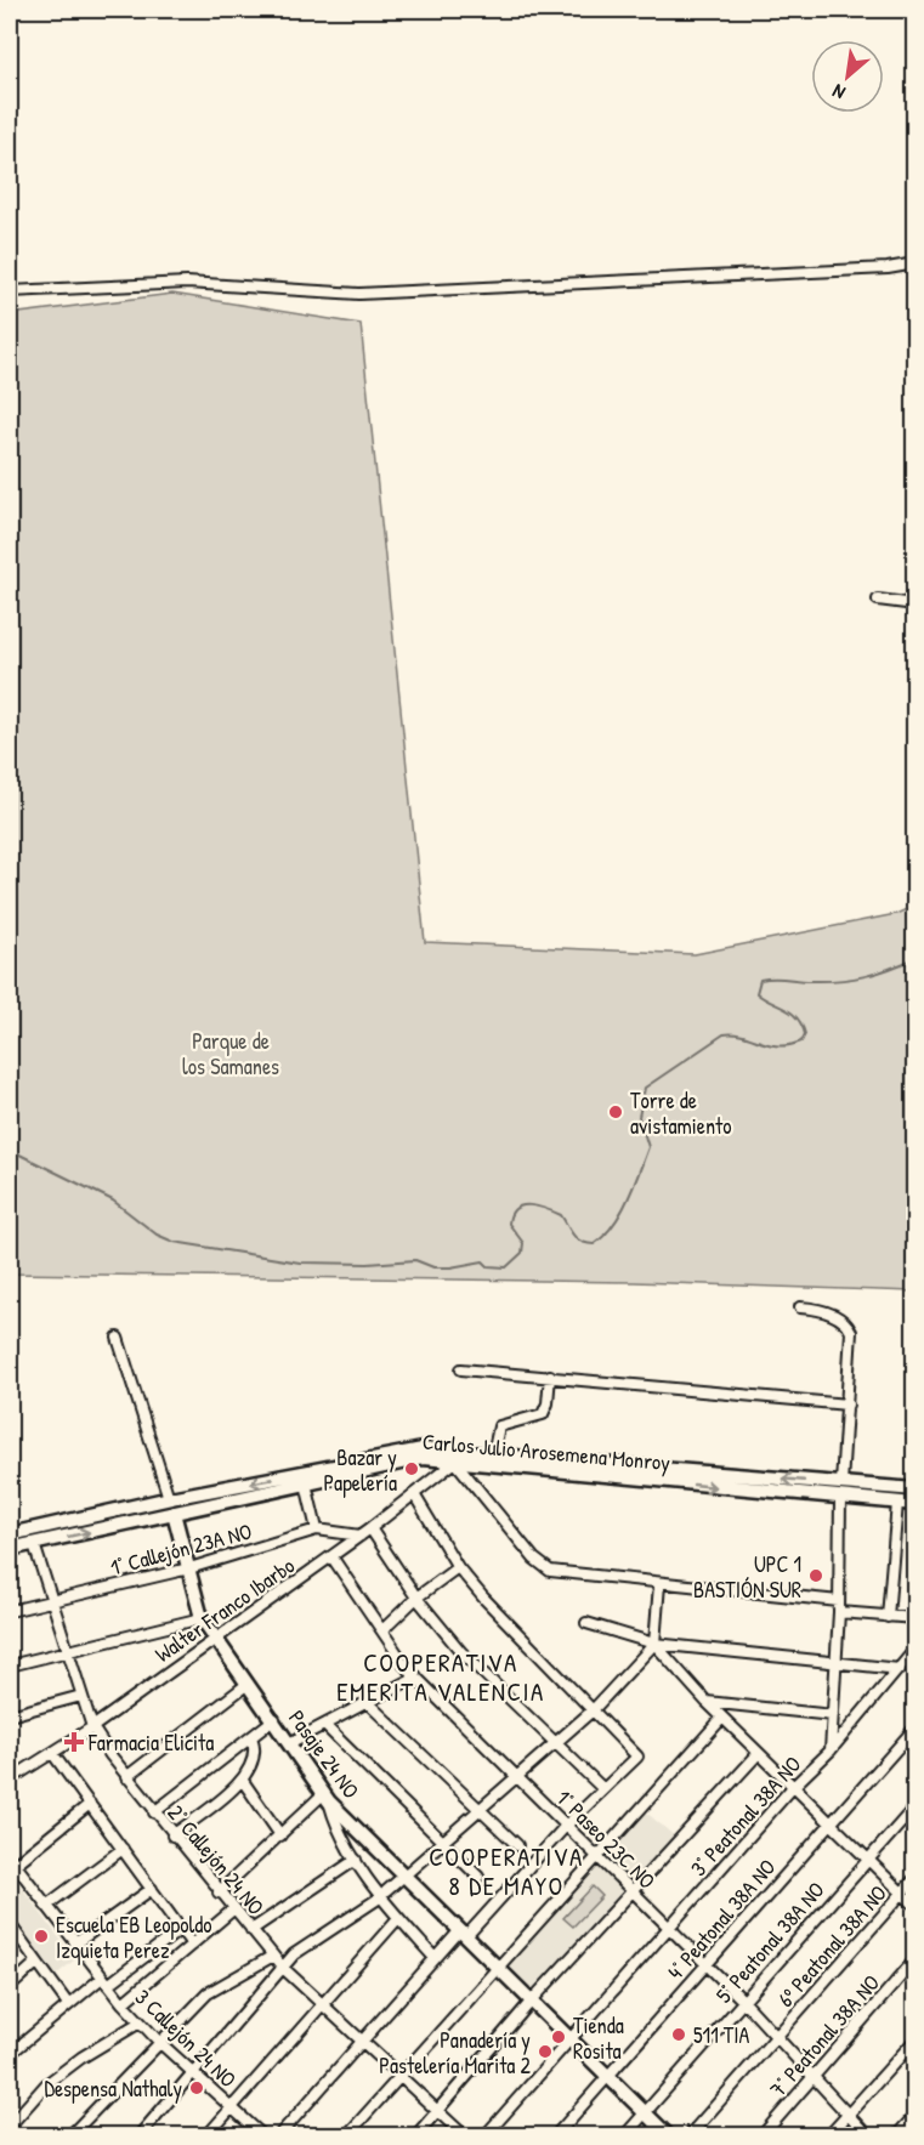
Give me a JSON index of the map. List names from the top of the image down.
{
  "streets": {
    "main road": ["Carlos Julio Arosemena Monroy", "Pasaje 24 NO"],
    "street": [
      "1° Callejón 23A NO",
      "Walter Franco Ibarbo",
      "3° Peatonal 38A NO",
      "1° Paseo 23C NO",
      "2° Callejón 24 NO",
      "4° Peatonal 38A NO",
      "5° Peatonal 38A NO",
      "6º Peatonal 38A NO",
      "7° Peatonal 38A NO",
      "3 Callejón 24 NO"
    ]
  },
  "crossings": [
    ["Carlos Julio Arosemena Monroy", "Walter Franco Ibarbo"],
    ["Carlos Julio Arosemena Monroy", "Pasaje 24 NO"],
    ["Carlos Julio Arosemena Monroy", "2° Callejón 24 NO"],
    ["1° Callejón 23A NO", "Walter Franco Ibarbo"],
    ["1° Callejón 23A NO", "Pasaje 24 NO"],
    ["1° Callejón 23A NO", "2° Callejón 24 NO"],
    ["Walter Franco Ibarbo", "Pasaje 24 NO"],
    ["Walter Franco Ibarbo", "1° Paseo 23C NO"],
    ["Walter Franco Ibarbo", "2° Callejón 24 NO"],
    ["Pasaje 24 NO", "3° Peatonal 38A NO"],
    ["Pasaje 24 NO", "4° Peatonal 38A NO"],
    ["Pasaje 24 NO", "5° Peatonal 38A NO"],
    ["3° Peatonal 38A NO", "1° Paseo 23C NO"],
    ["1° Paseo 23C NO", "4° Peatonal 38A NO"],
    ["1° Paseo 23C NO", "5° Peatonal 38A NO"],
    ["1° Paseo 23C NO", "6º Peatonal 38A NO"],
    ["1° Paseo 23C NO", "7° Peatonal 38A NO"]
  ],
  "districts": ["COOPERATIVA EMERITA VALENCIA", "COOPERATIVA 8 DE MAYO"],
  "parks": ["Parque de los Samanes"],
  "places": {
    "other": [
      "Torre de avistamiento",
      "Bazar y Papelería",
      "UPC 1 BASTIÓN SUR",
      "Escuela EB Leopoldo Izquieta Perez",
      "511 TIA",
      "Tienda Rosita",
      "Panadería y Pastelería Marita 2",
      "Despensa Nathaly"
    ],
    "health": ["Farmacia Elicita"]
  },
  "north": "bottom left"
}
